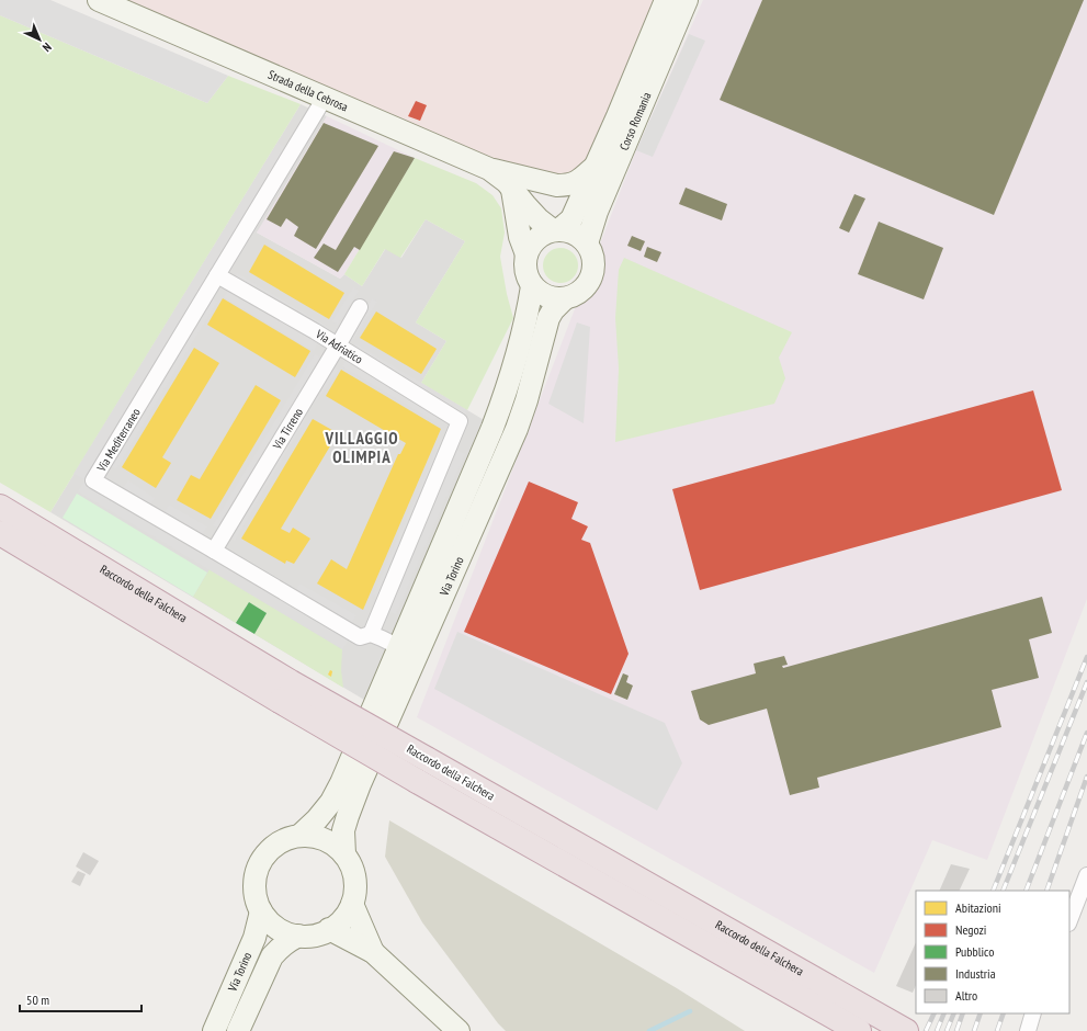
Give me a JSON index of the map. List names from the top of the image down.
{
  "streets": {
    "highway": ["Raccordo della Falchera"],
    "main road": ["Strada della Cebrosa", "Corso Romania", "Via Torino"],
    "street": ["Via Adriatico", "Via Tirreno", "Via Mediterraneo"]
  },
  "crossings": [
    ["Strada della Cebrosa", "Corso Romania"],
    ["Strada della Cebrosa", "Via Mediterraneo"],
    ["Strada della Cebrosa", "Via Torino"],
    ["Corso Romania", "Via Torino"],
    ["Via Adriatico", "Via Tirreno"],
    ["Via Adriatico", "Via Mediterraneo"],
    ["Via Tirreno", "Via Mediterraneo"],
    ["Via Mediterraneo", "Via Torino"]
  ],
  "districts": ["VILLAGGIO OLIMPIA"],
  "legend": [
    "Abitazioni",
    "Negozi",
    "Pubblico",
    "Industria",
    "Altro"
  ],
  "scale_bar": "50 m",
  "north": "bottom right"
}
